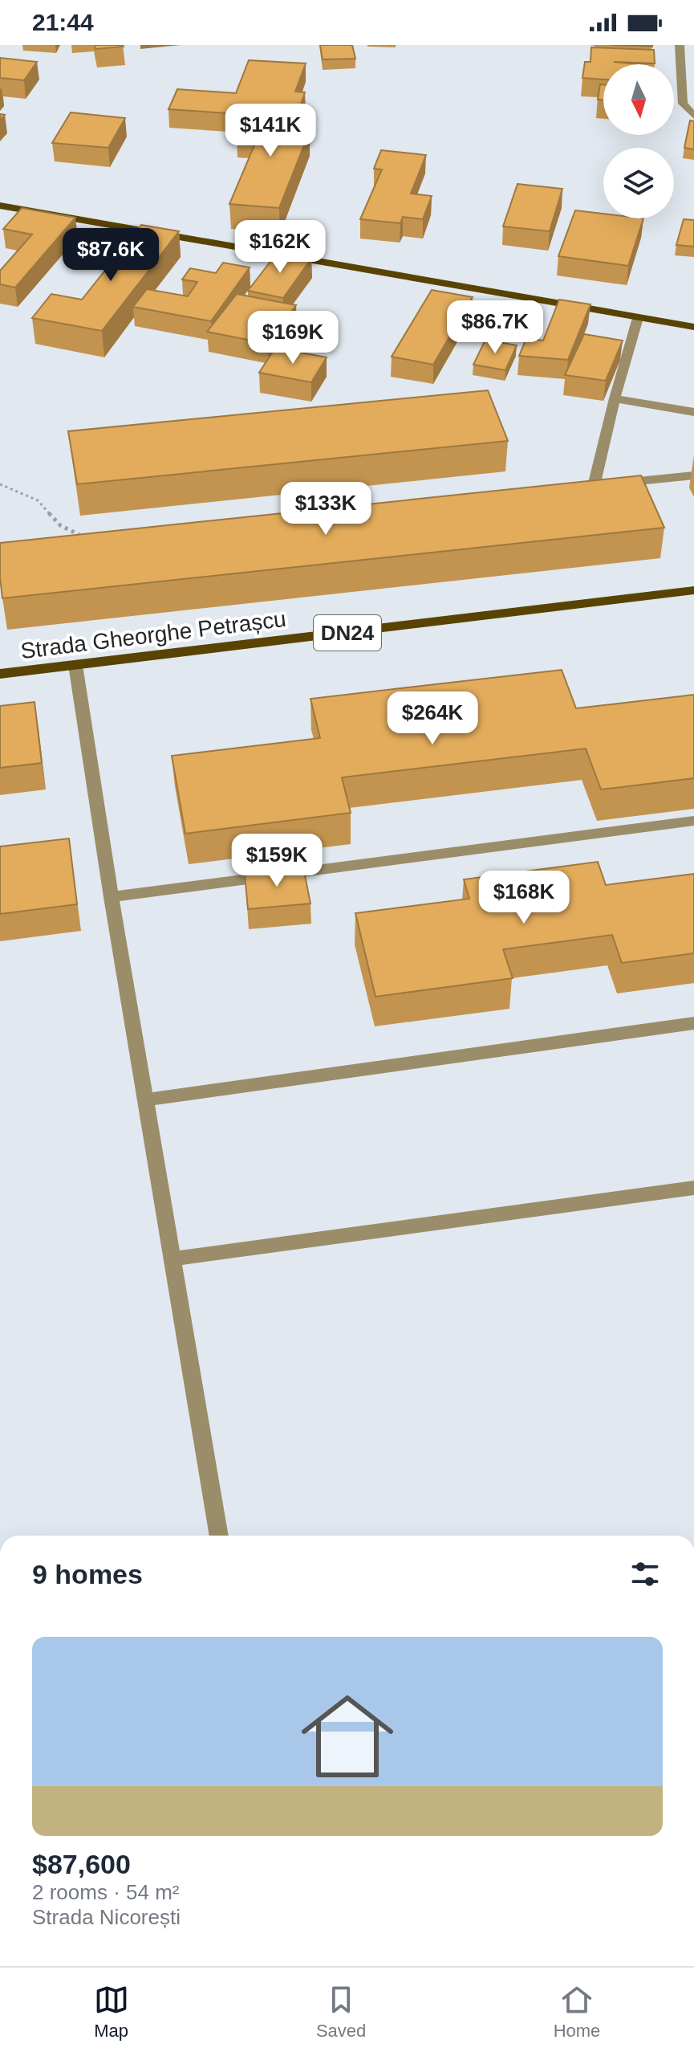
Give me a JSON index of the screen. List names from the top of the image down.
{
  "streets": {
    "main road": ["DN24", "Strada Gheorghe Petrașcu"]
  },
  "north": "bottom",
  "page": {
    "status": "21:44",
    "price": [
      "$141K",
      "$162K",
      "$87.6K",
      "$86.7K",
      "$169K",
      "$133K",
      "$264K",
      "$159K",
      "$168K"
    ],
    "heading": "9 homes",
    "list": [
      {
        "name": "$87,600",
        "note": "2 rooms · 54 m² · Strada Nicorești"
      }
    ],
    "tabs": ["Map", "Saved", "Home"]
  }
}
